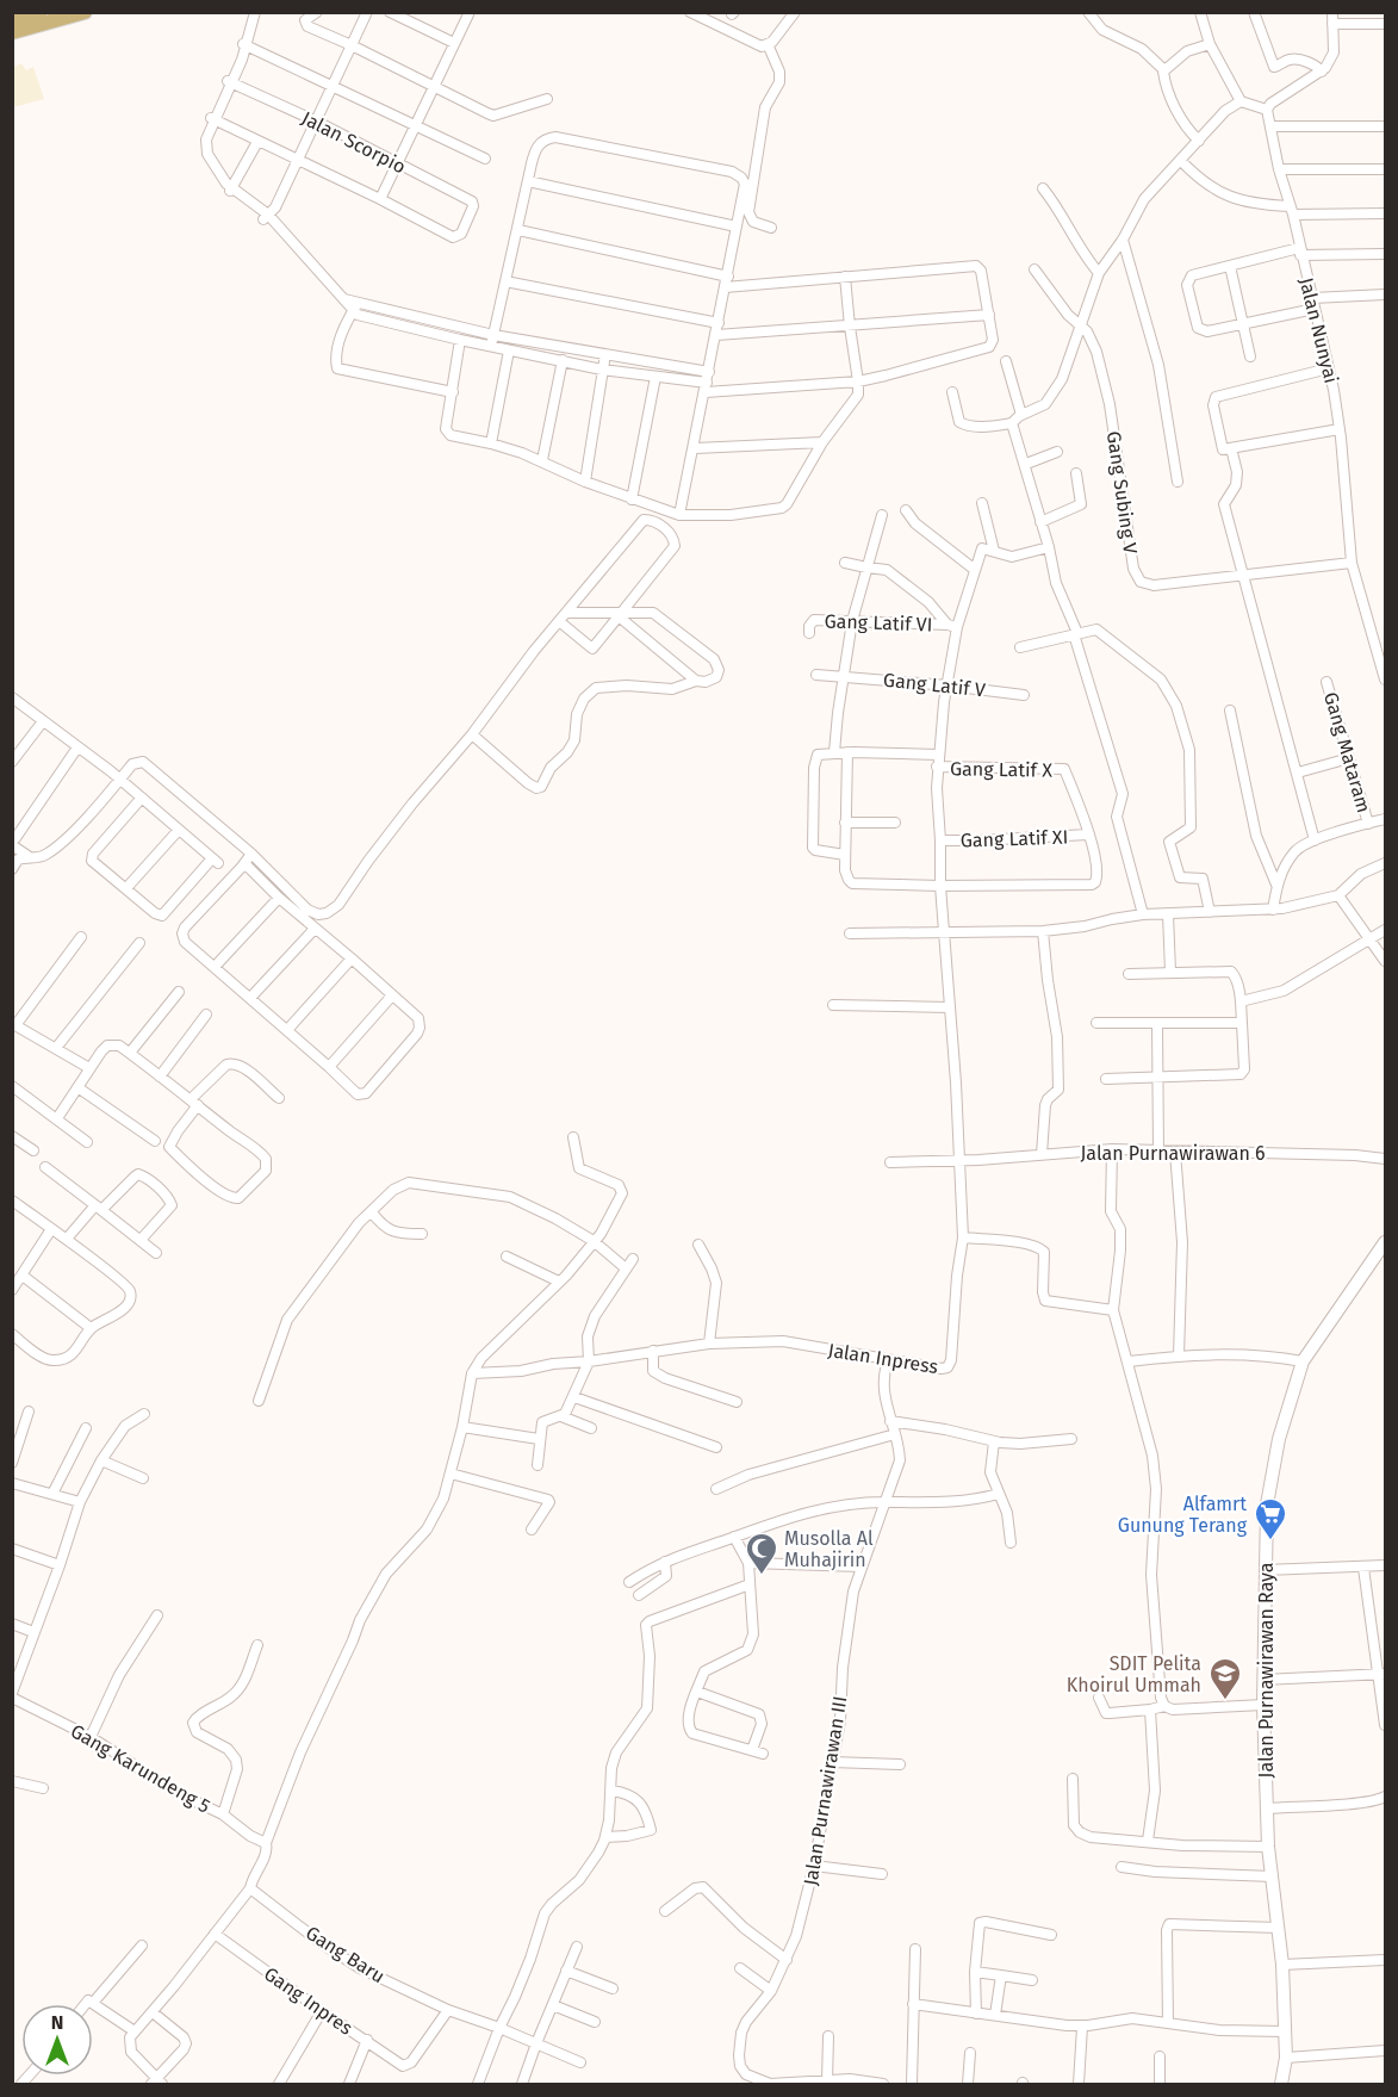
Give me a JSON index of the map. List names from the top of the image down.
{
  "streets": {
    "street": [
      "Jalan Scorpio",
      "Jalan Nunyai",
      "Gang Subing V",
      "Gang Latif VI",
      "Gang Latif V",
      "Gang Mataram",
      "Gang Latif X",
      "Gang Latif XI",
      "Jalan Purnawirawan 6",
      "Jalan Inpress",
      "Jalan Purnawirawan Raya",
      "Gang Karundeng 5",
      "Jalan Purnawirawan III",
      "Gang Baru",
      "Gang Inpres"
    ]
  },
  "crossings": [
    ["Jalan Nunyai", "Gang Subing V"],
    ["Gang Latif VI", "Jalan Inpress"],
    ["Gang Latif V", "Jalan Inpress"],
    ["Gang Latif X", "Gang Latif XI"],
    ["Gang Latif X", "Jalan Inpress"],
    ["Gang Latif XI", "Jalan Inpress"],
    ["Jalan Purnawirawan 6", "Jalan Inpress"],
    ["Jalan Inpress", "Jalan Purnawirawan III"],
    ["Gang Baru", "Gang Inpres"]
  ],
  "places": {
    "supermarket": ["Alfamrt Gunung Terang"],
    "mosque": ["Musolla Al Muhajirin"],
    "school or university": ["SDIT Pelita Khoirul Ummah"]
  },
  "north": "top"
}
